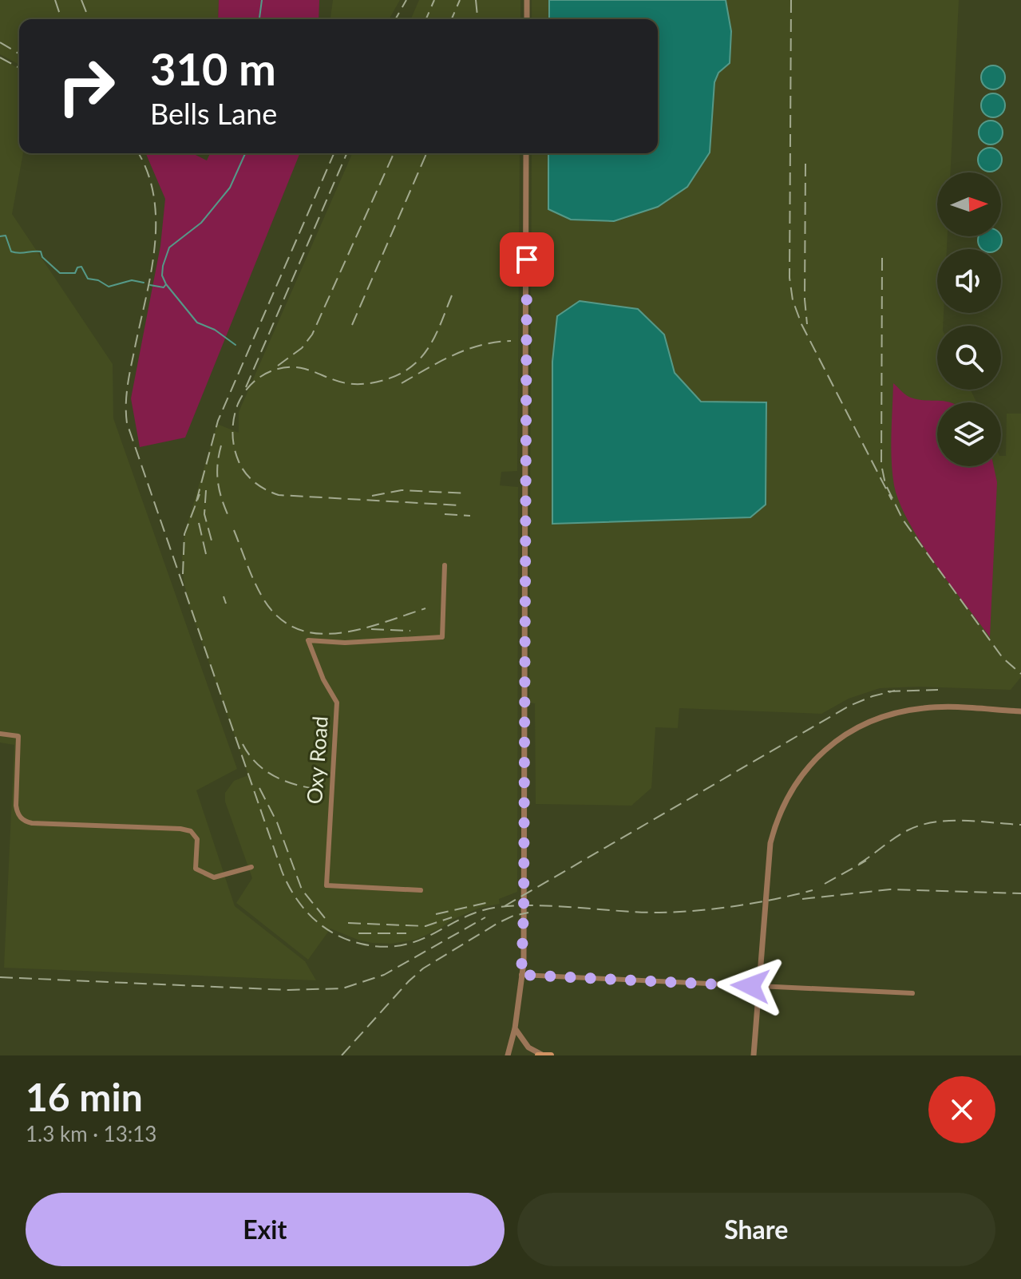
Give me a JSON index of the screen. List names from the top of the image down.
{
  "streets": {
    "street": ["Oxy Road"]
  },
  "north": "right",
  "page": {
    "turn": ["310 m", "Bells Lane"],
    "heading": ["16 min", "1.3 km · 13:13"],
    "buttons": ["Exit", "Share"]
  }
}
